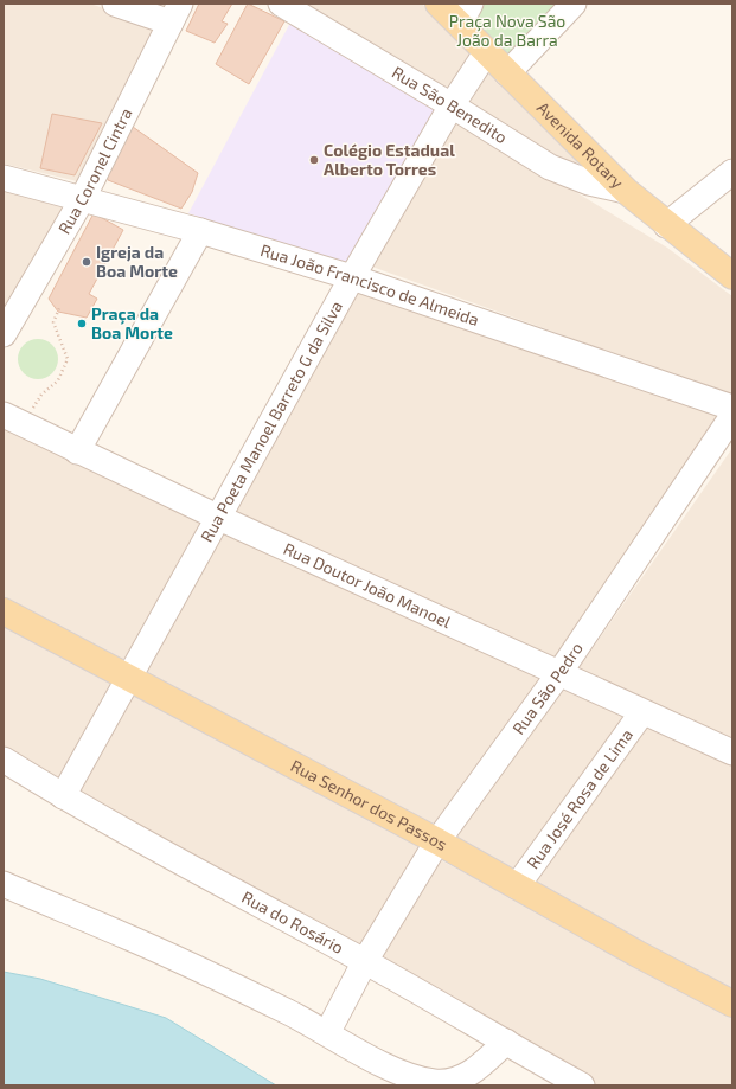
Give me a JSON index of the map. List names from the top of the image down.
{
  "streets": {
    "main road": ["Avenida Rotary", "Rua Senhor dos Passos"],
    "street": [
      "Rua São Benedito",
      "Rua Coronel Cintra",
      "Rua João Francisco de Almeida",
      "Rua Poeta Manoel Barreto G da Silva",
      "Rua Doutor João Manoel",
      "Rua São Pedro",
      "Rua José Rosa de Lima",
      "Rua do Rosário"
    ]
  },
  "crossings": [
    ["Rua São Benedito", "Avenida Rotary"],
    ["Rua São Benedito", "Rua Poeta Manoel Barreto G da Silva"],
    ["Avenida Rotary", "Rua Poeta Manoel Barreto G da Silva"],
    ["Rua Coronel Cintra", "Rua João Francisco de Almeida"],
    ["Rua João Francisco de Almeida", "Rua Poeta Manoel Barreto G da Silva"],
    ["Rua Poeta Manoel Barreto G da Silva", "Rua Doutor João Manoel"],
    ["Rua Poeta Manoel Barreto G da Silva", "Rua Senhor dos Passos"],
    ["Rua Poeta Manoel Barreto G da Silva", "Rua do Rosário"],
    ["Rua Doutor João Manoel", "Rua São Pedro"],
    ["Rua Doutor João Manoel", "Rua José Rosa de Lima"],
    ["Rua São Pedro", "Rua Senhor dos Passos"],
    ["Rua São Pedro", "Rua do Rosário"],
    ["Rua José Rosa de Lima", "Rua Senhor dos Passos"]
  ],
  "parks": ["Praça Nova São João da Barra"],
  "places": ["Colégio Estadual Alberto Torres", "Igreja da Boa Morte", "Praça da Boa Morte"]
}
